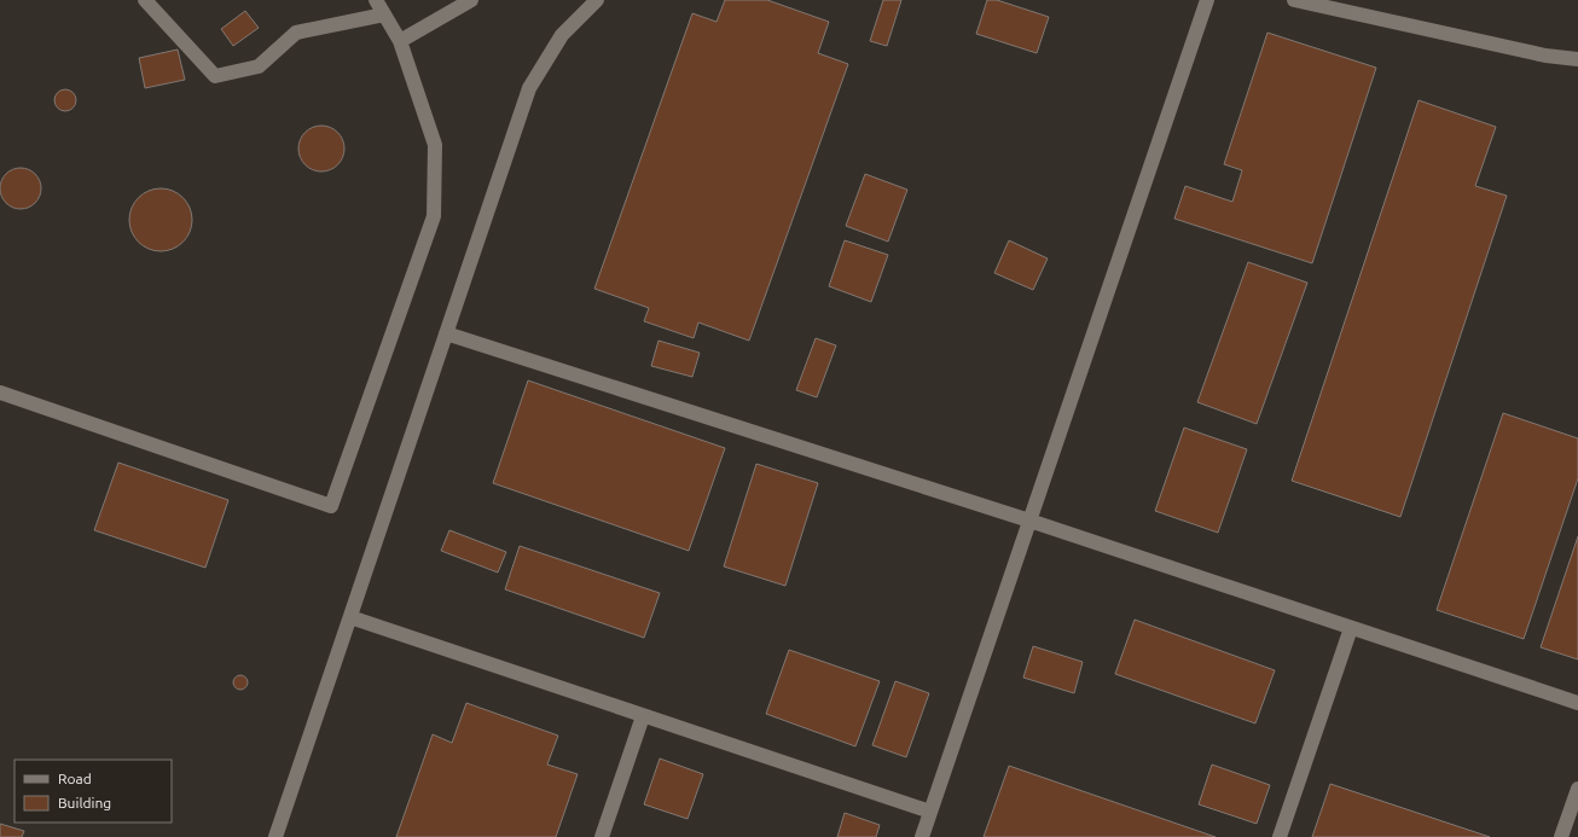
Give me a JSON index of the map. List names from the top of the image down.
{
  "legend": ["Road", "Building"]
}
